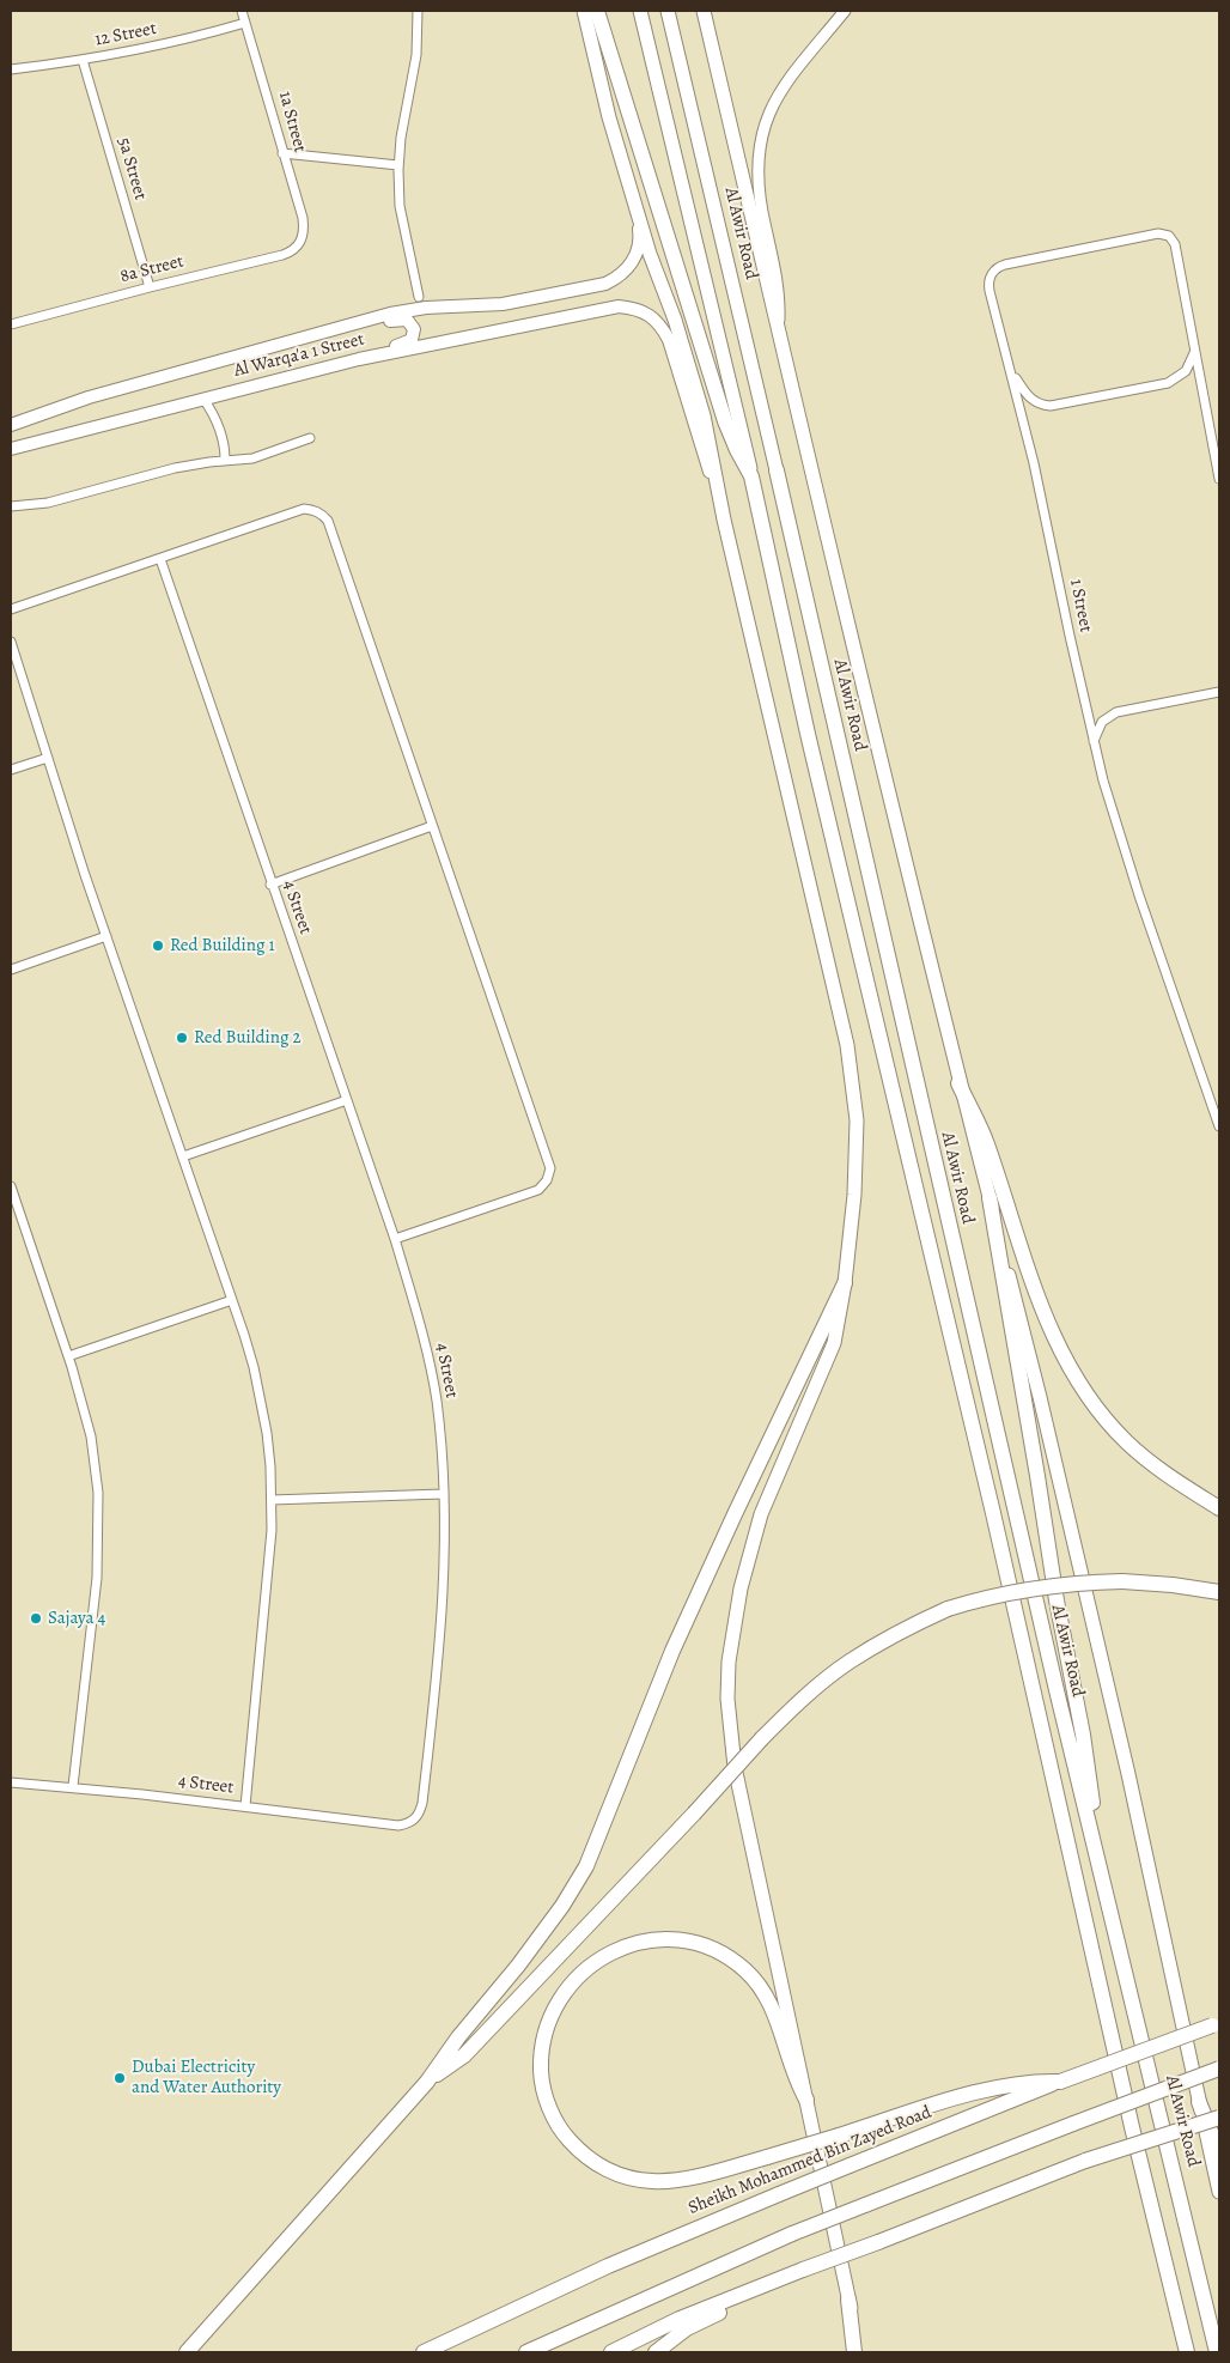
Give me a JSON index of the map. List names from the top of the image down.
{
  "streets": {
    "highway": ["Al Awir Road", "Sheikh Mohammed Bin Zayed Road"],
    "main road": ["Al Warqa'a 1 Street"],
    "street": [
      "12 Street",
      "1a Street",
      "5a Street",
      "8a Street",
      "1 Street",
      "4 Street"
    ]
  },
  "crossings": [
    ["12 Street", "1a Street"],
    ["12 Street", "5a Street"],
    ["1a Street", "8a Street"],
    ["5a Street", "8a Street"]
  ],
  "places": [
    "Red Building 1",
    "Red Building 2",
    "Sajaya 4",
    "Dubai Electricity and Water Authority"
  ]
}
